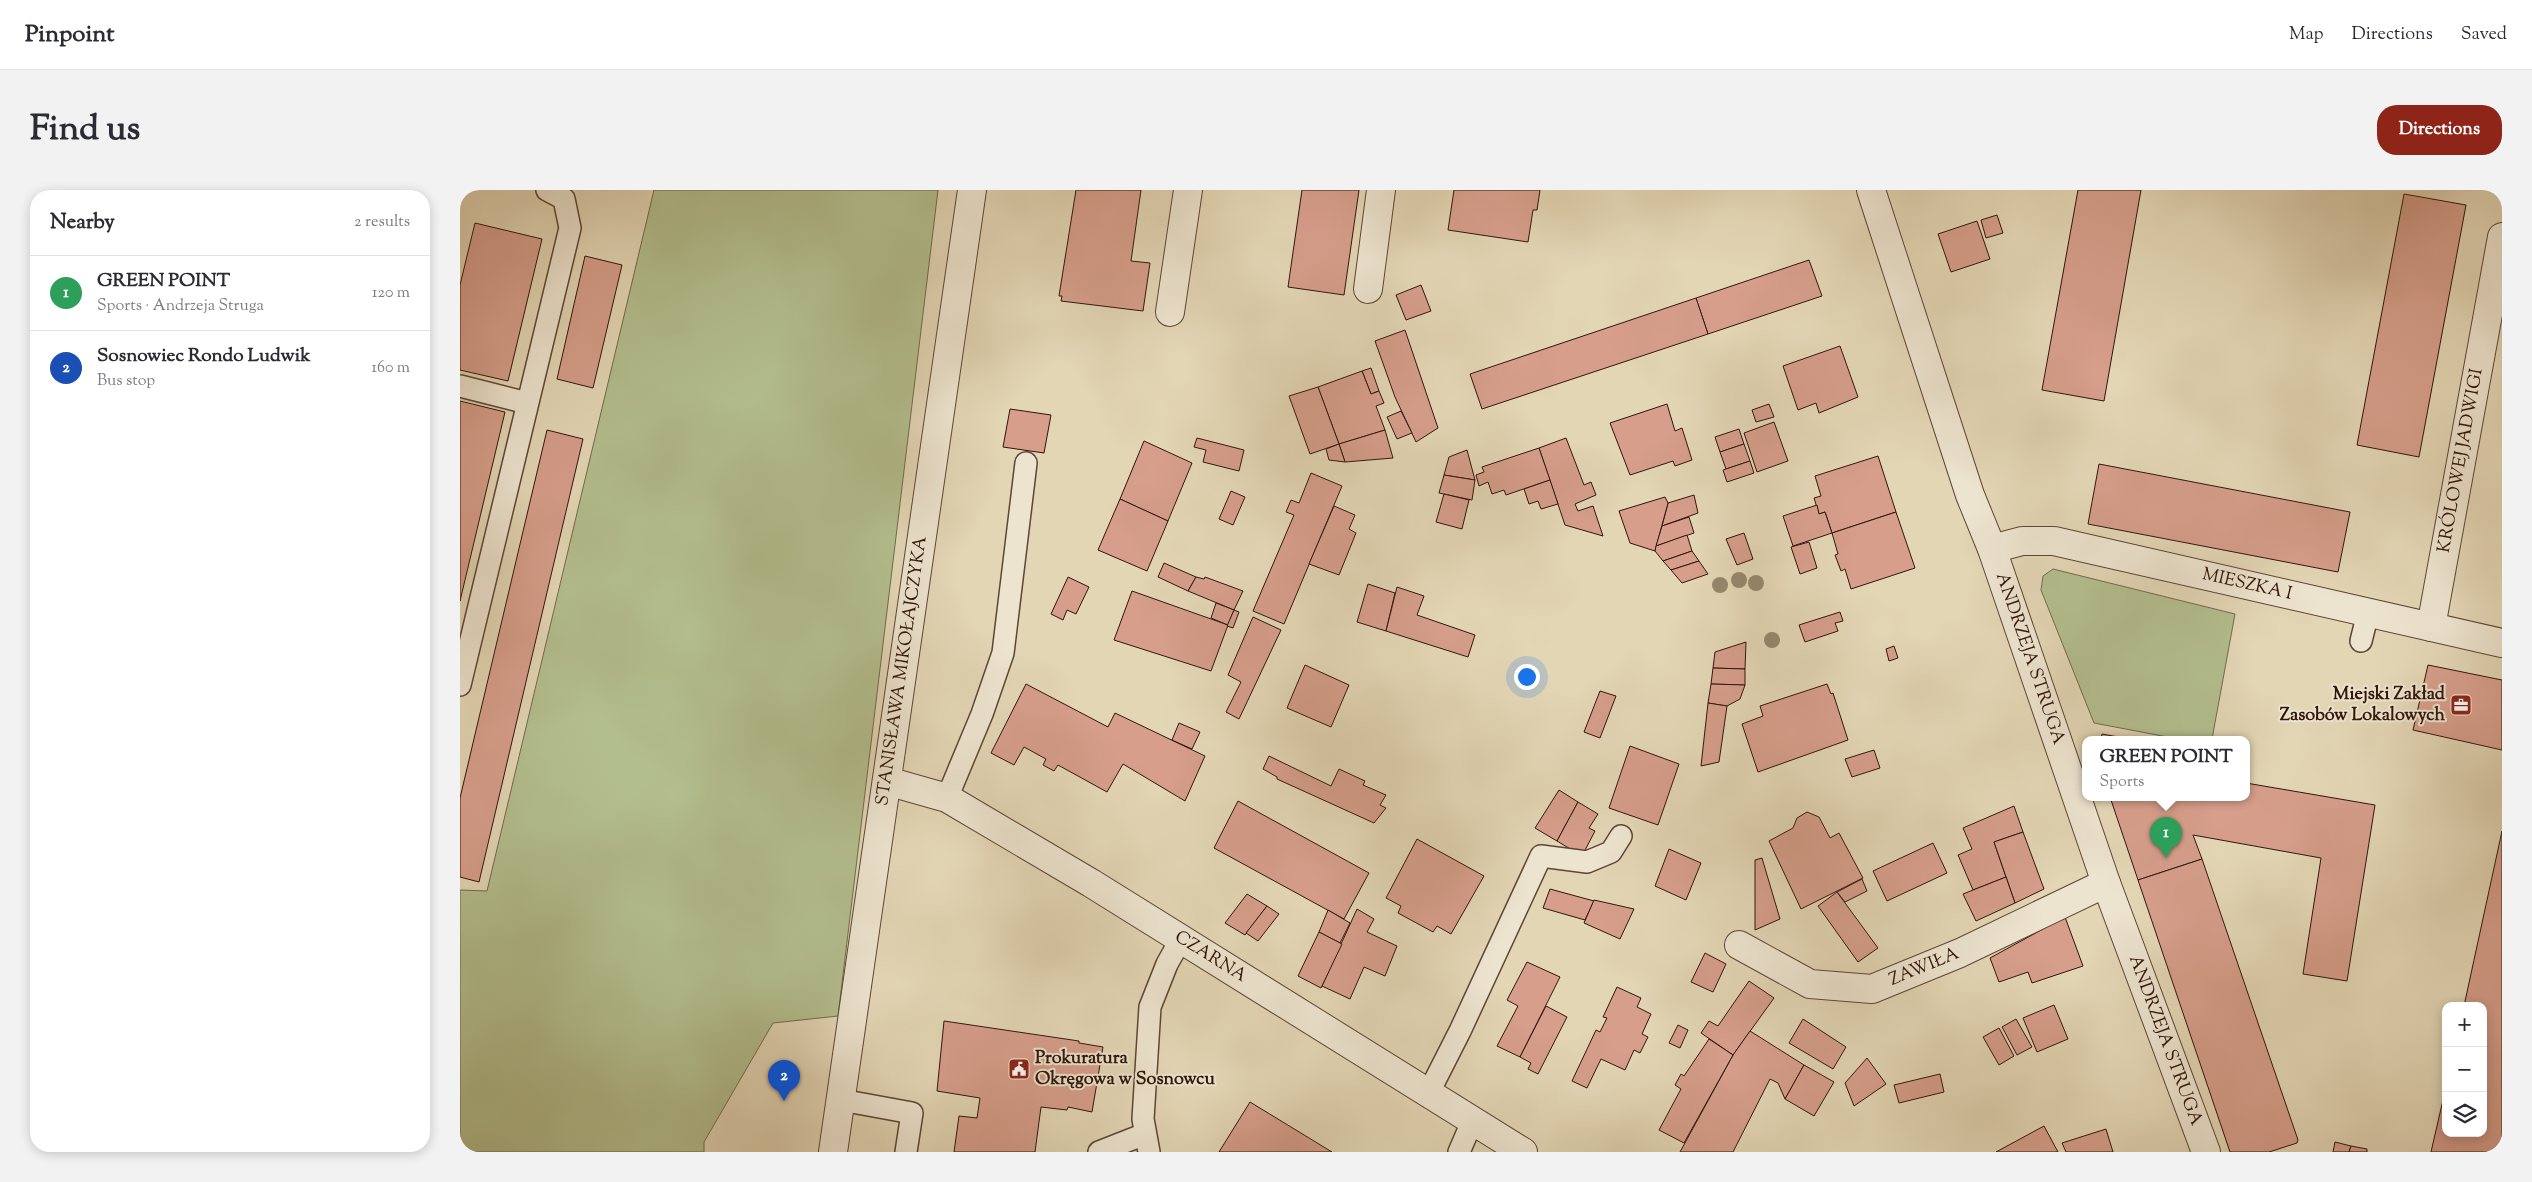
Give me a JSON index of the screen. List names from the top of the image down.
{
  "streets": {
    "street": [
      "KRÓLOWEJ JADWIGI",
      "MIESZKA I",
      "ANDRZEJA STRUGA",
      "STANISŁAWA MIKOŁAJCZYKA",
      "CZARNA",
      "ZAWIŁA"
    ]
  },
  "crossings": [
    ["KRÓLOWEJ JADWIGI", "MIESZKA I"],
    ["MIESZKA I", "ANDRZEJA STRUGA"],
    ["ANDRZEJA STRUGA", "ZAWIŁA"],
    ["STANISŁAWA MIKOŁAJCZYKA", "CZARNA"]
  ],
  "places": {
    "office": ["Miejski Zakład Zasobów Lokalowych"],
    "public building": ["Prokuratura Okręgowa w Sosnowcu"]
  },
  "page": {
    "header": "Pinpoint",
    "nav": ["Map", "Directions", "Saved"],
    "title": "Find us",
    "buttons": "Directions",
    "heading": ["Nearby", "2 results"],
    "list": [
      {
        "mark": "1",
        "name": "GREEN POINT",
        "note": "Sports · Andrzeja Struga",
        "value": "120 m"
      },
      {
        "mark": "2",
        "name": "Sosnowiec Rondo Ludwik",
        "note": "Bus stop",
        "value": "160 m"
      }
    ],
    "popup": ["GREEN POINT", "Sports"],
    "pins": ["1", "2"],
    "map_buttons": ["+", "−"]
  }
}
